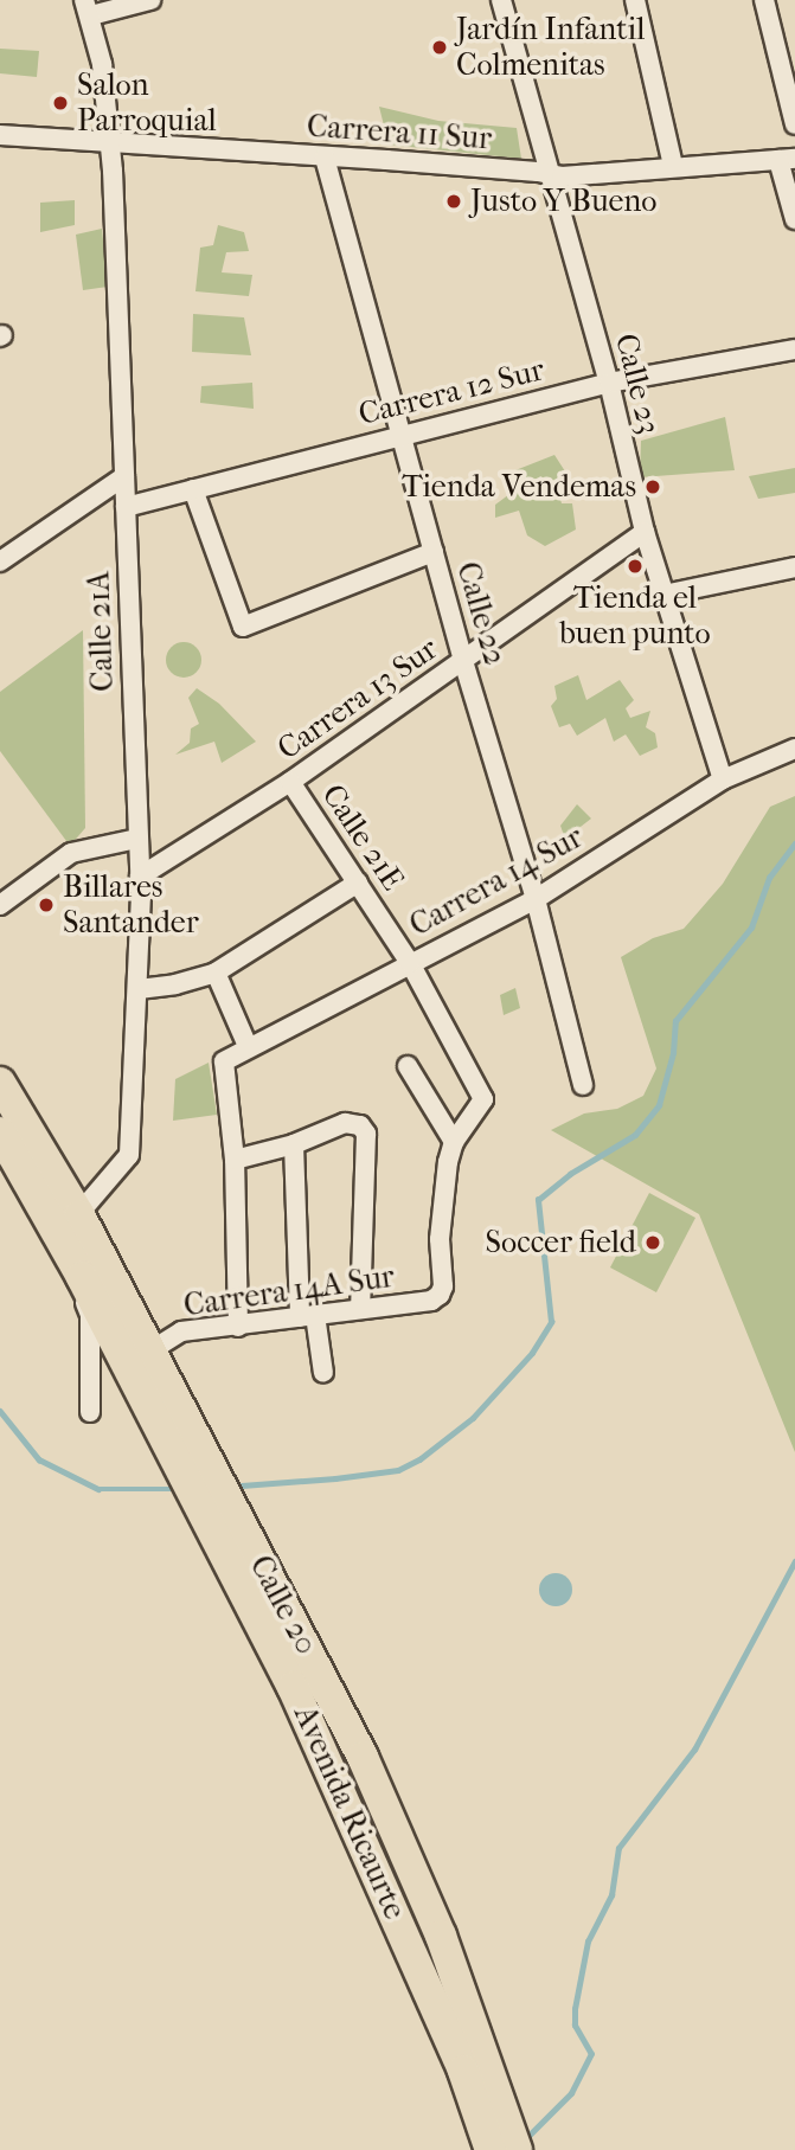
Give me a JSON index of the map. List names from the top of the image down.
{
  "streets": {
    "main road": ["Calle 20", "Avenida Ricaurte"],
    "street": [
      "Carrera 11 Sur",
      "Calle 23",
      "Carrera 12 Sur",
      "Calle 22",
      "Calle 21A",
      "Carrera 13 Sur",
      "Calle 21E",
      "Carrera 14 Sur",
      "Carrera 14A Sur"
    ]
  },
  "crossings": [
    ["Carrera 11 Sur", "Calle 23"],
    ["Carrera 11 Sur", "Calle 22"],
    ["Carrera 11 Sur", "Calle 21A"],
    ["Calle 23", "Carrera 12 Sur"],
    ["Calle 23", "Carrera 13 Sur"],
    ["Calle 23", "Carrera 14 Sur"],
    ["Carrera 12 Sur", "Calle 22"],
    ["Carrera 12 Sur", "Calle 21A"],
    ["Calle 22", "Carrera 13 Sur"],
    ["Calle 22", "Carrera 14 Sur"],
    ["Calle 21A", "Carrera 13 Sur"],
    ["Calle 21A", "Calle 20"],
    ["Calle 21A", "Avenida Ricaurte"],
    ["Carrera 13 Sur", "Calle 21E"],
    ["Calle 21E", "Carrera 14 Sur"],
    ["Calle 21E", "Carrera 14A Sur"],
    ["Carrera 14A Sur", "Calle 20"],
    ["Calle 20", "Avenida Ricaurte"]
  ],
  "places": [
    "Jardín Infantil Colmenitas",
    "Salon Parroquial",
    "Justo Y Bueno",
    "Tienda Vendemas",
    "Tienda el buen punto",
    "Billares Santander",
    "Soccer field"
  ]
}
